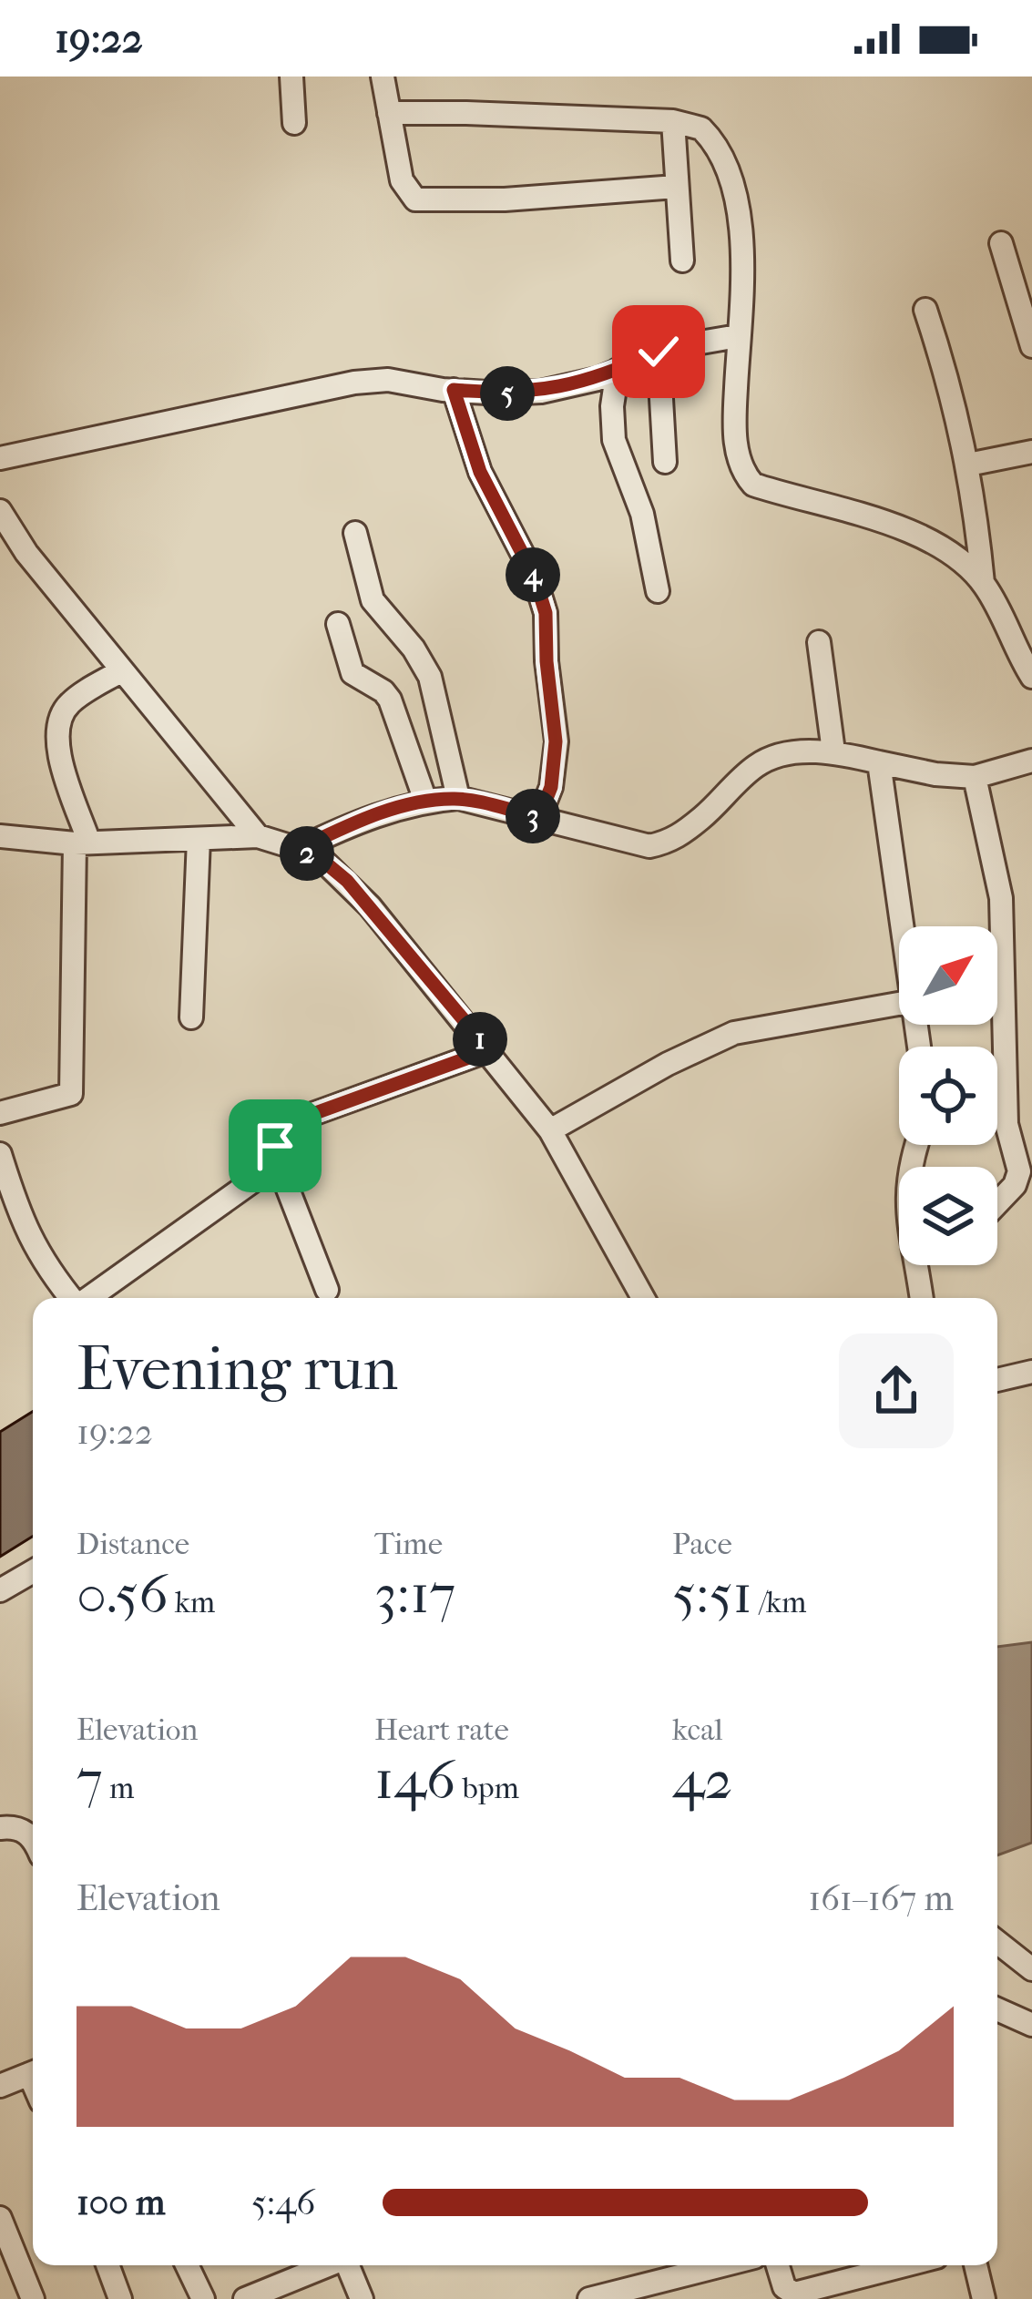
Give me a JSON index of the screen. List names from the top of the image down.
{
  "north": "top right",
  "page": {
    "status": "19:22",
    "pins": [
      "5",
      "4",
      "3",
      "2",
      "1"
    ],
    "heading": ["Evening run", "19:22"],
    "stats": [
      ["Distance", "0.56 km"],
      ["Time", "3:17"],
      ["Pace", "5:51 /km"],
      ["Elevation", "7 m"],
      ["Heart rate", "146 bpm"],
      ["kcal", "42"]
    ],
    "chart": ["Elevation", "161–167 m"],
    "list": [
      {
        "name": "100 m",
        "note": "5:46"
      }
    ]
  }
}
